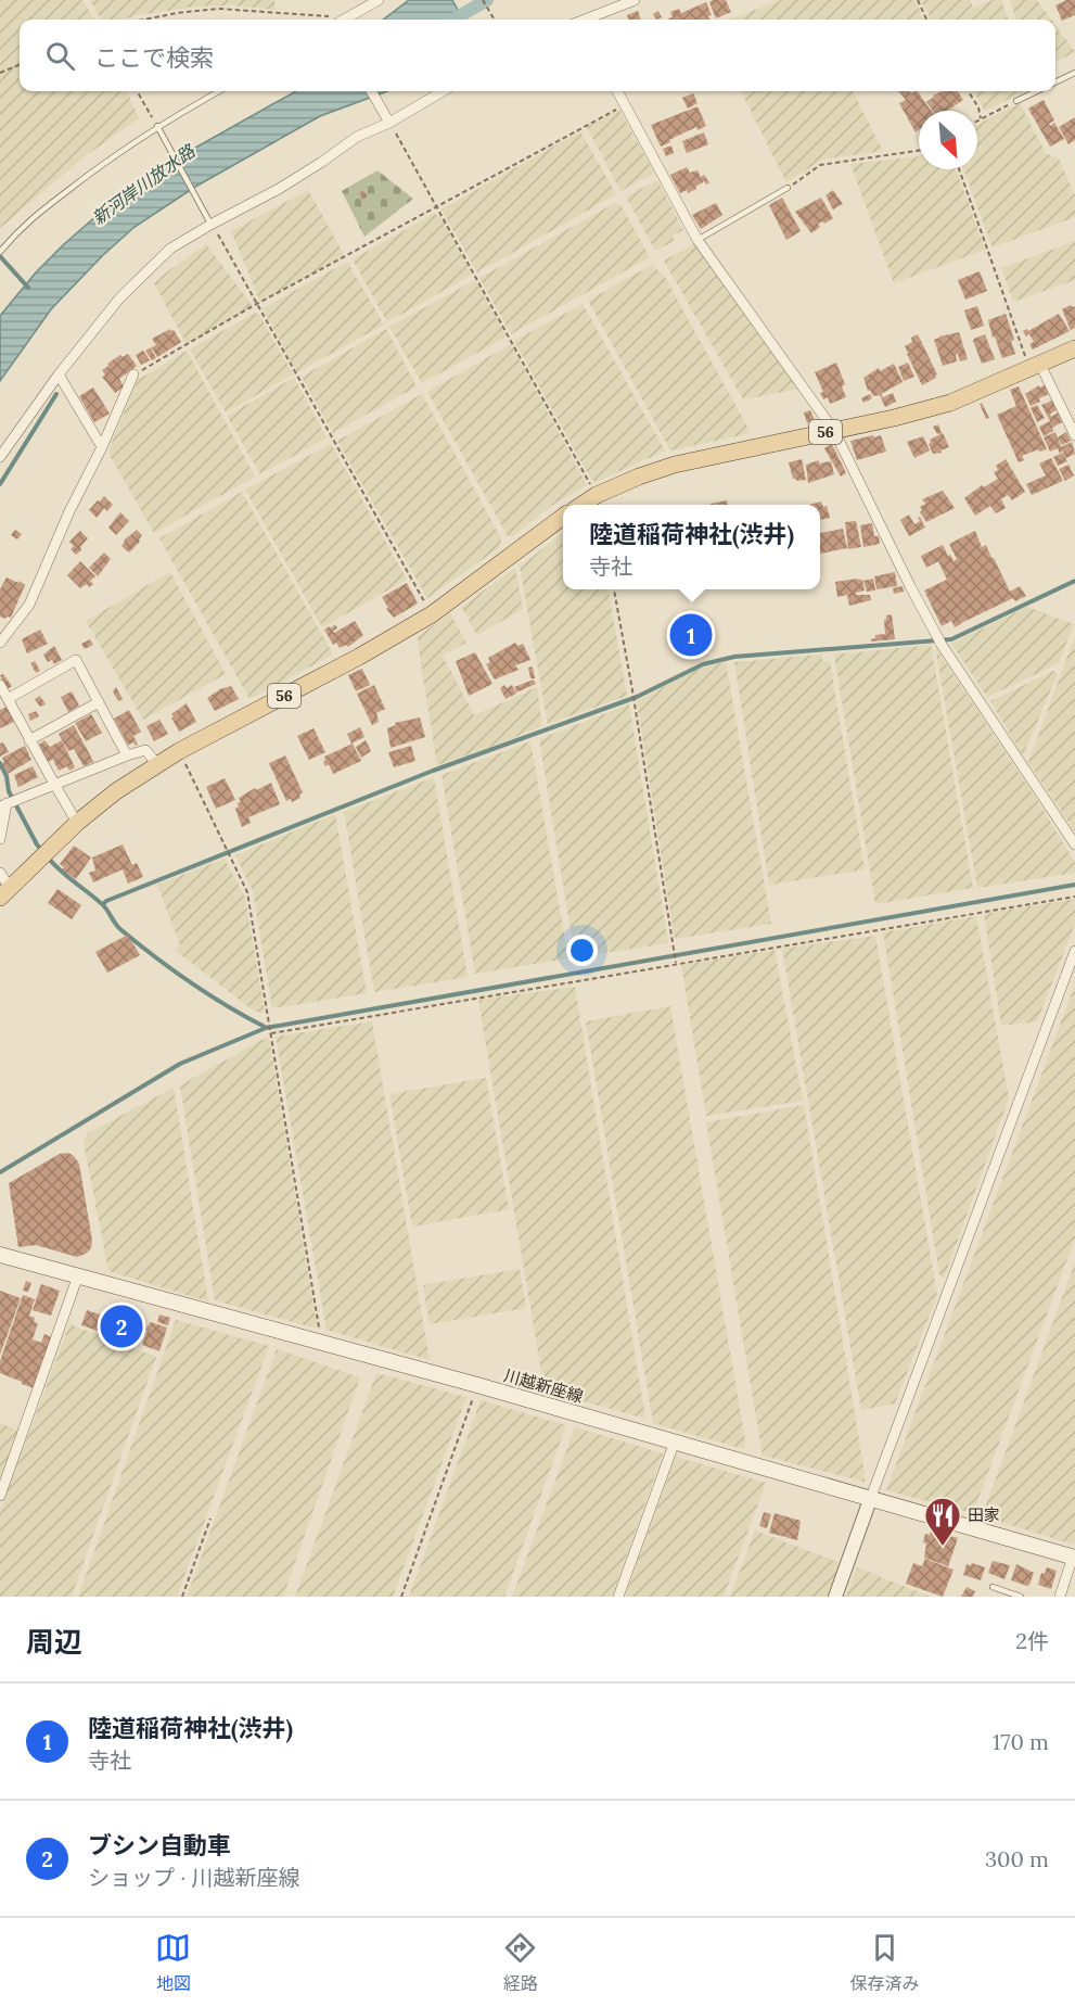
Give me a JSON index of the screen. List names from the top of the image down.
{
  "streets": {
    "main road": ["56", "川越新座線"]
  },
  "water": ["新河岸川放水路"],
  "places": {
    "restaurant": ["田家"]
  },
  "north": "bottom right",
  "page": {
    "search": "ここで検索",
    "popup": ["陸道稲荷神社(渋井)", "寺社"],
    "pins": ["1", "2"],
    "heading": ["周辺", "2件"],
    "list": [
      {
        "mark": "1",
        "name": "陸道稲荷神社(渋井)",
        "note": "寺社",
        "value": "170 m"
      },
      {
        "mark": "2",
        "name": "ブシン自動車",
        "note": "ショップ · 川越新座線",
        "value": "300 m"
      }
    ],
    "nav": ["地図", "経路", "保存済み"]
  }
}
